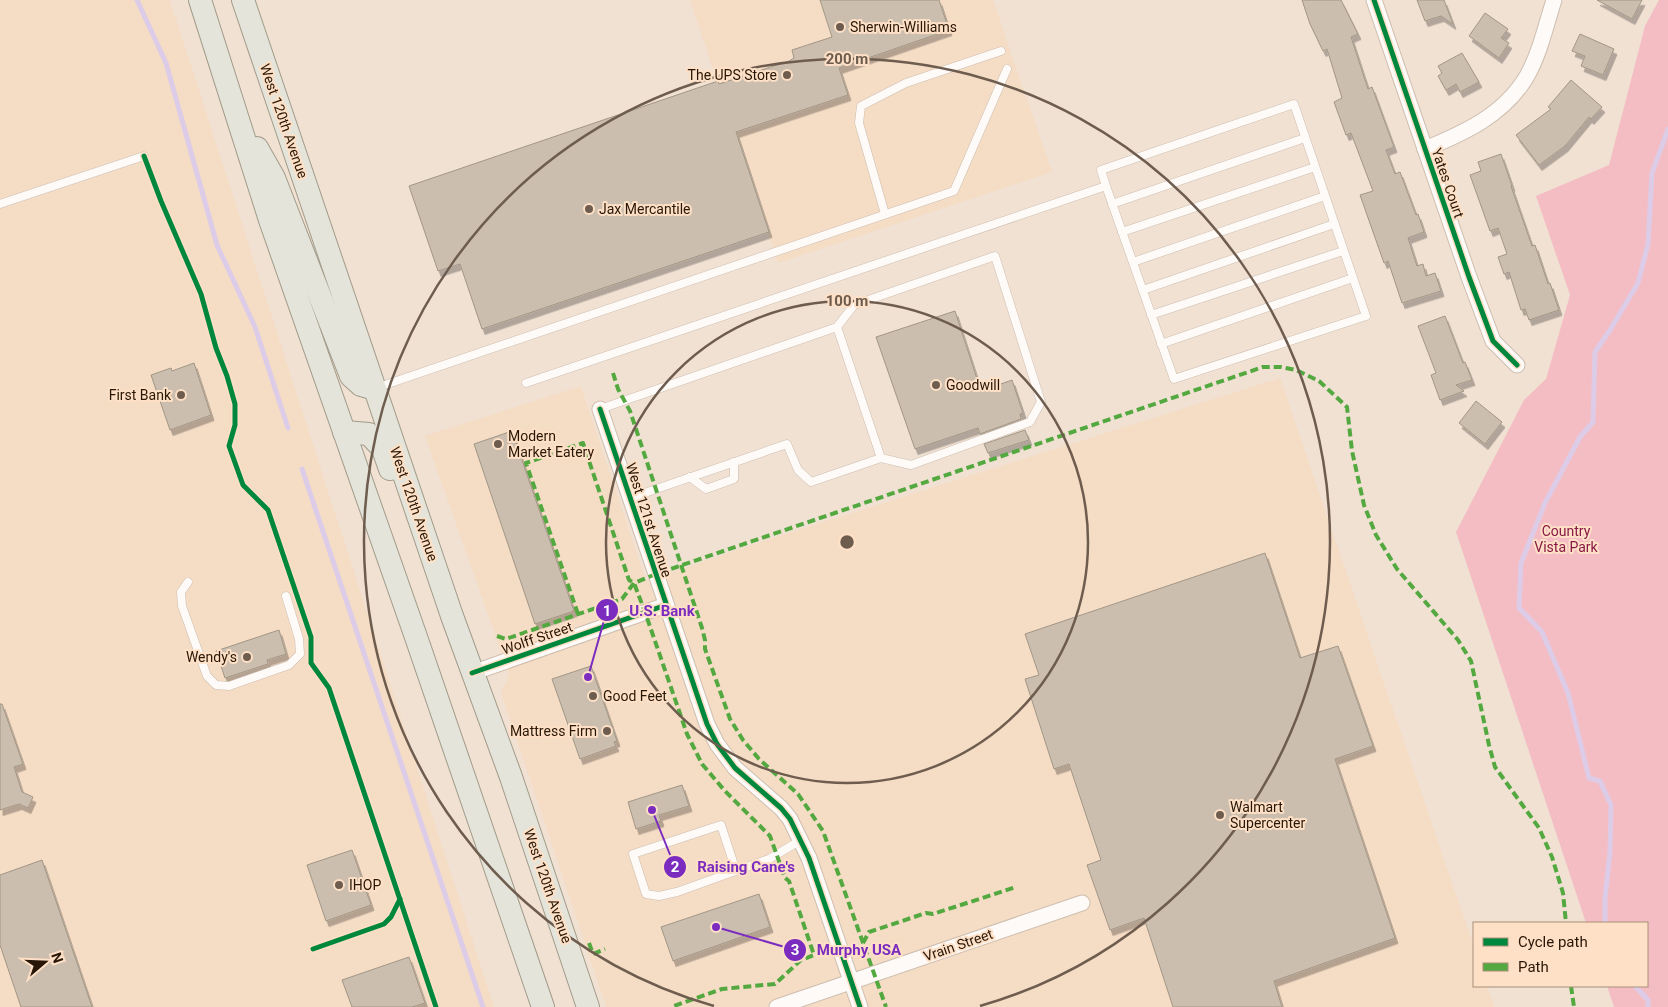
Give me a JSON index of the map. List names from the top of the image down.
{
  "streets": {
    "main road": ["West 120th Avenue"],
    "street": [
      "Yates Court",
      "West 121st Avenue",
      "Wolff Street",
      "Vrain Street"
    ]
  },
  "crossings": [
    ["West 120th Avenue", "Wolff Street"],
    ["West 121st Avenue", "Wolff Street"],
    ["West 121st Avenue", "Vrain Street"]
  ],
  "parks": ["Country Vista Park"],
  "places": [
    "Sherwin-Williams",
    "The UPS Store",
    "Jax Mercantile",
    "Goodwill",
    "First Bank",
    "Modern Market Eatery",
    "Wendy's",
    "U.S. Bank",
    "Good Feet",
    "Mattress Firm",
    "Raising Cane's",
    "Walmart Supercenter",
    "IHOP",
    "Murphy USA"
  ],
  "legend": ["Cycle path", "Path"],
  "north": "right",
  "rings": ["200 m", "100 m"]
}
